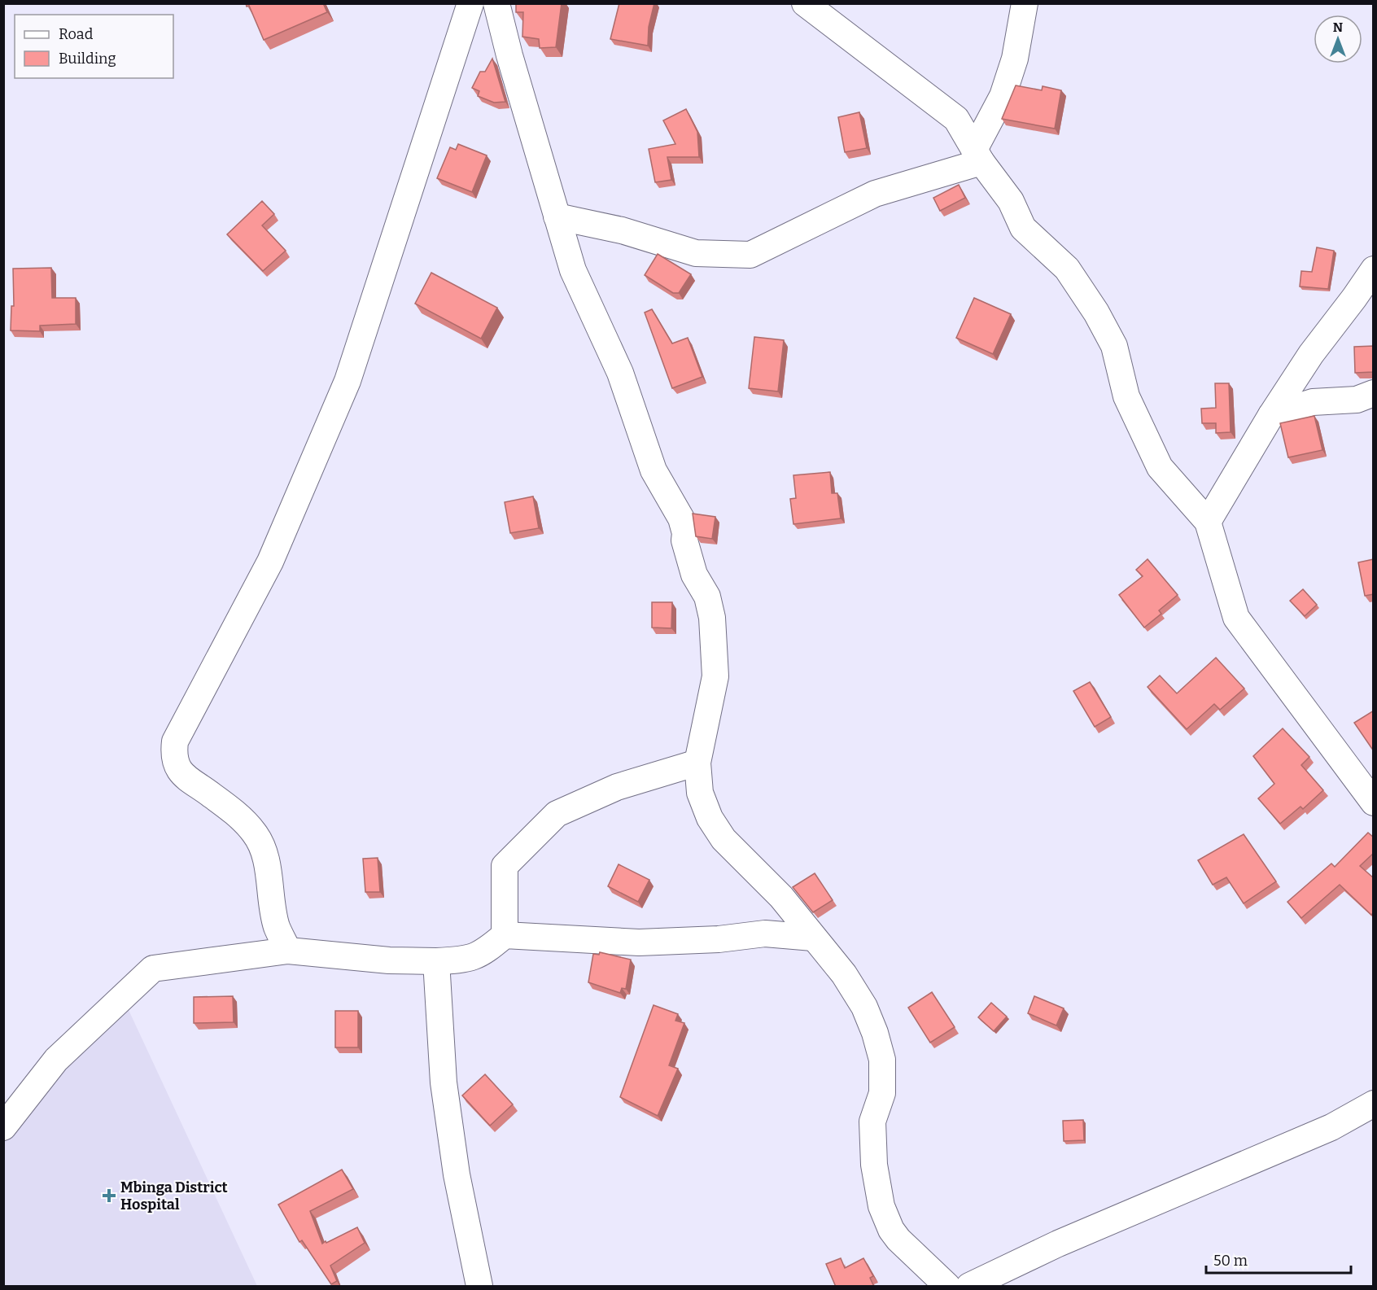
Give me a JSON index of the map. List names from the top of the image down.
{
  "places": {
    "health": ["Mbinga District Hospital"]
  },
  "legend": ["Road", "Building"],
  "scale_bar": "50 m",
  "north": "top"
}
